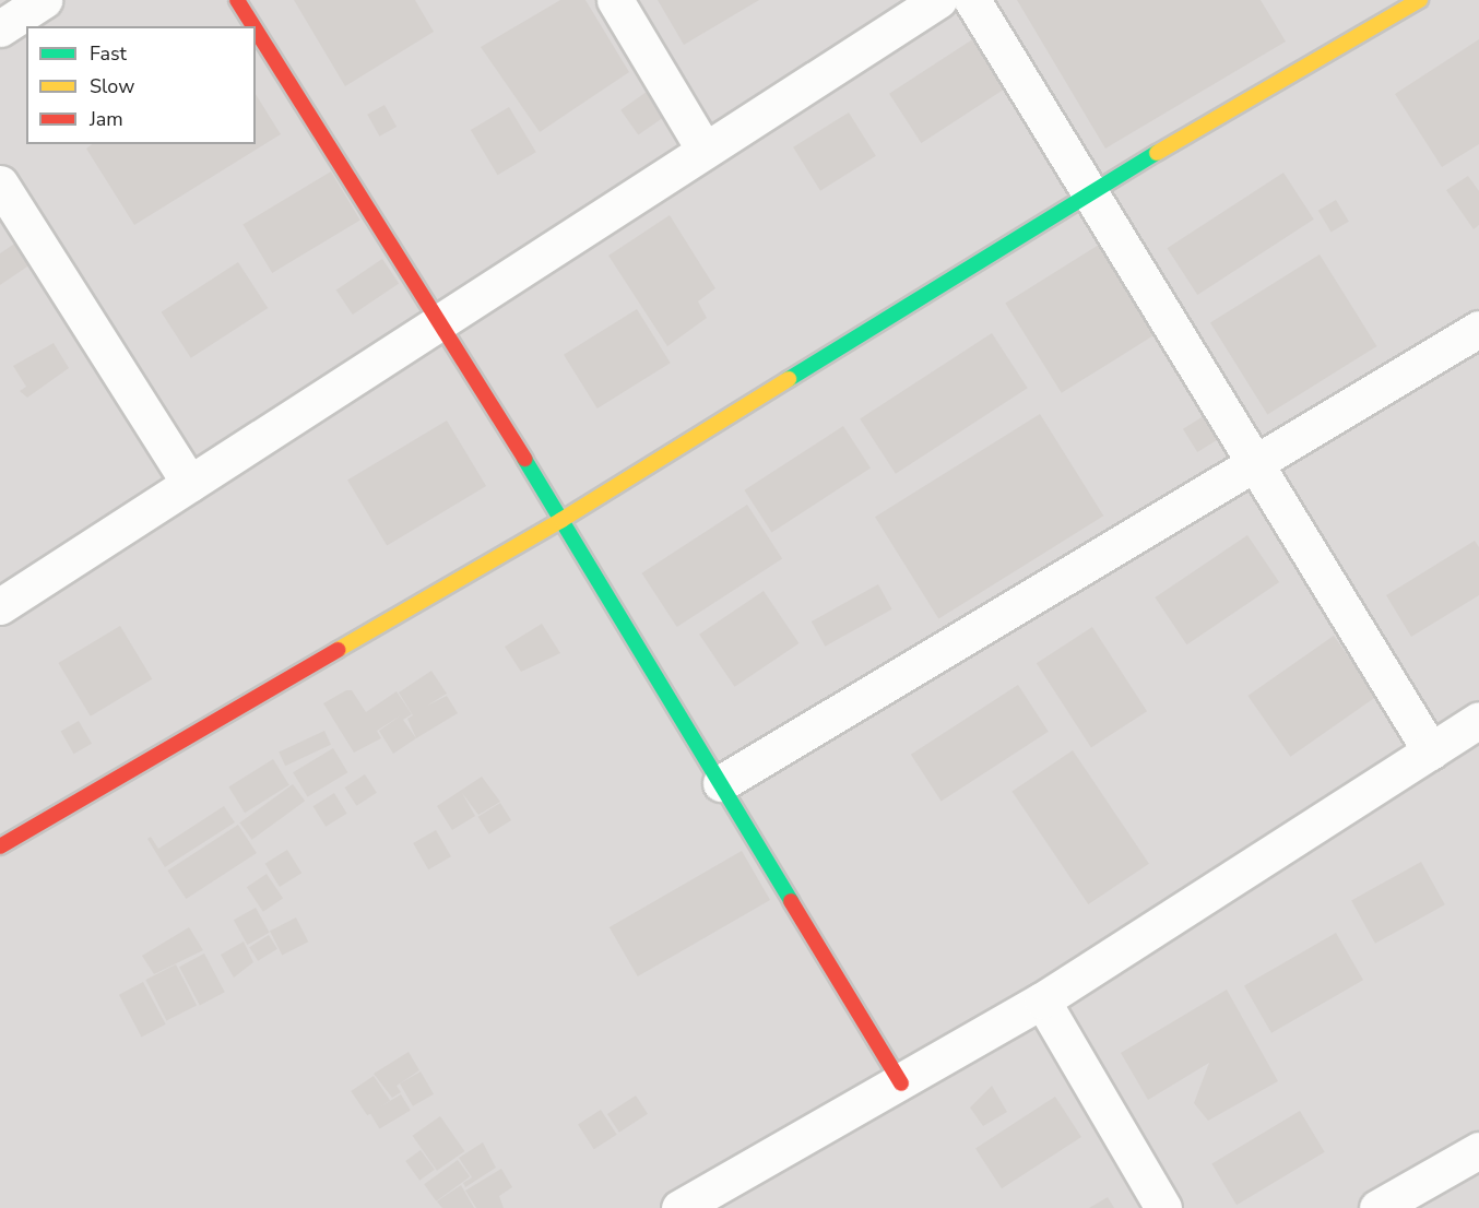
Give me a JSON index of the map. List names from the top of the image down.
{
  "legend": ["Fast", "Slow", "Jam"]
}
